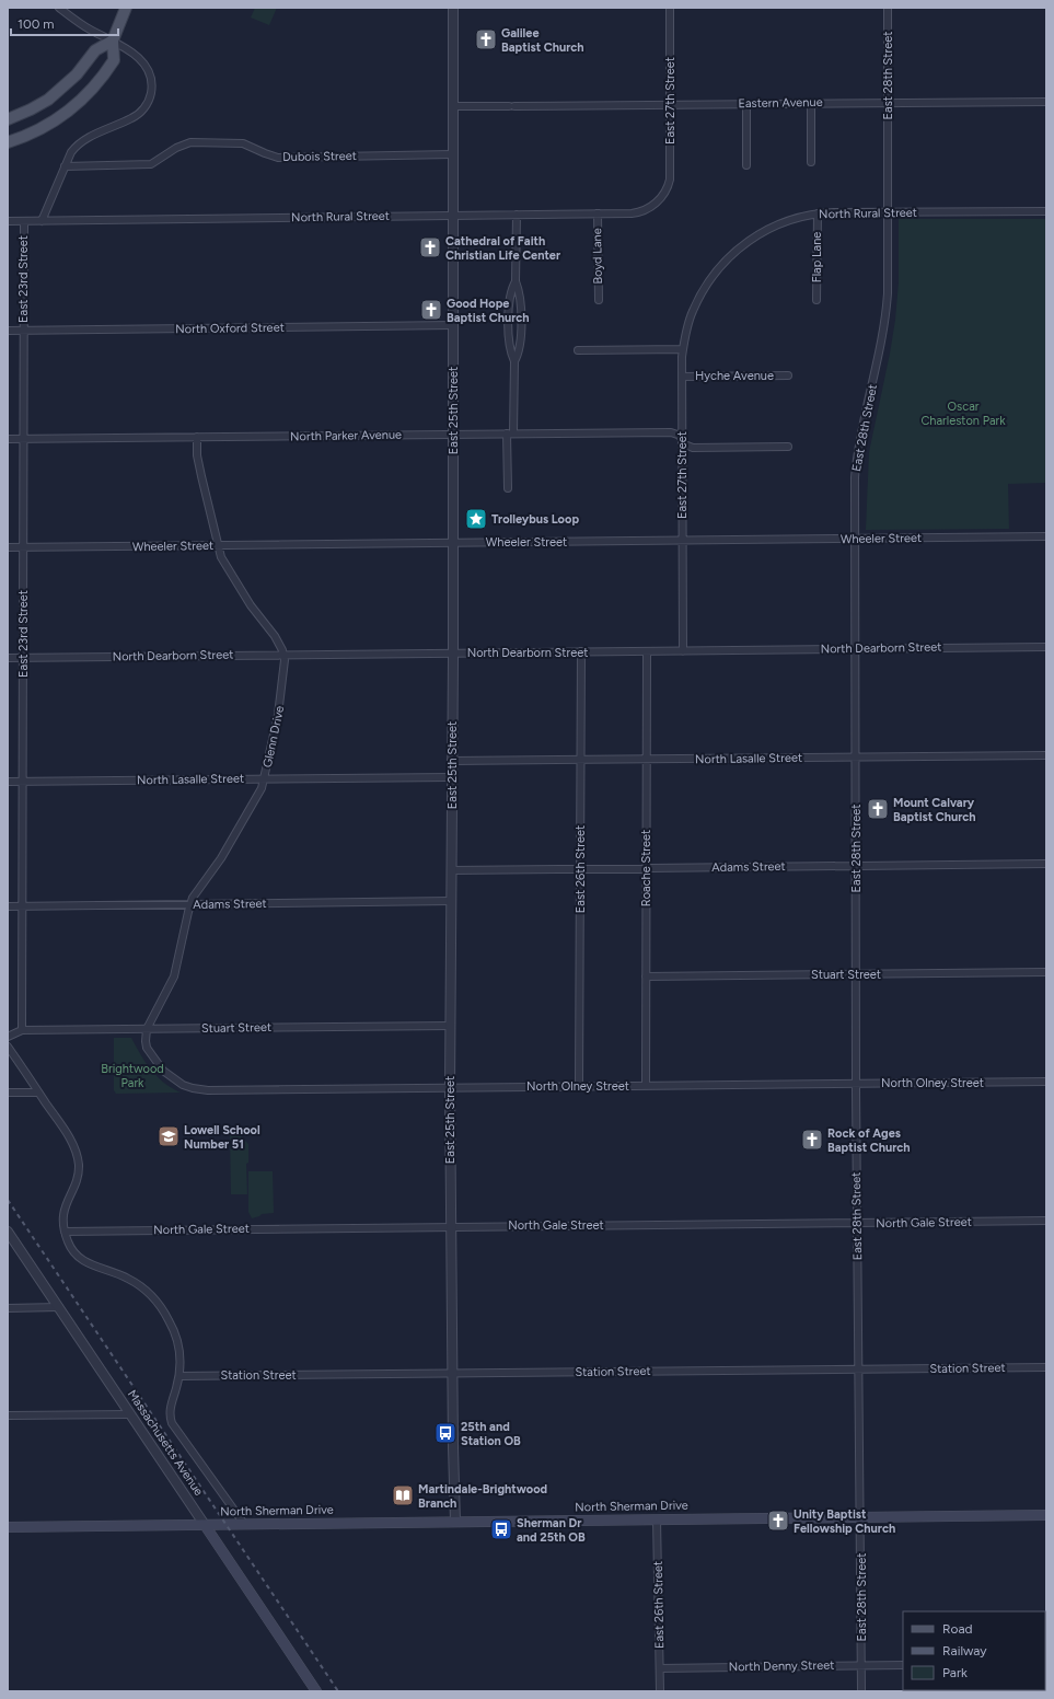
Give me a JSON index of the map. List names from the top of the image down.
{
  "streets": {
    "main road": ["Massachusetts Avenue", "North Sherman Drive"],
    "street": [
      "East 28th Street",
      "East 27th Street",
      "Eastern Avenue",
      "Dubois Street",
      "North Rural Street",
      "Boyd Lane",
      "Flap Lane",
      "East 23rd Street",
      "North Oxford Street",
      "Hyche Avenue",
      "East 25th Street",
      "North Parker Avenue",
      "Wheeler Street",
      "North Dearborn Street",
      "Glenn Drive",
      "North Lasalle Street",
      "Adams Street",
      "Roache Street",
      "East 26th Street",
      "Stuart Street",
      "North Olney Street",
      "North Gale Street",
      "Station Street",
      "North Denny Street"
    ]
  },
  "crossings": [
    ["East 28th Street", "Eastern Avenue"],
    ["East 28th Street", "North Rural Street"],
    ["East 28th Street", "Wheeler Street"],
    ["East 28th Street", "North Dearborn Street"],
    ["East 28th Street", "North Lasalle Street"],
    ["East 28th Street", "Adams Street"],
    ["East 28th Street", "Stuart Street"],
    ["East 28th Street", "North Olney Street"],
    ["East 28th Street", "North Gale Street"],
    ["East 28th Street", "Station Street"],
    ["East 28th Street", "North Sherman Drive"],
    ["East 28th Street", "North Denny Street"],
    ["East 27th Street", "Eastern Avenue"],
    ["East 27th Street", "North Rural Street"],
    ["East 27th Street", "Hyche Avenue"],
    ["East 27th Street", "North Parker Avenue"],
    ["East 27th Street", "Wheeler Street"],
    ["East 27th Street", "North Dearborn Street"],
    ["Eastern Avenue", "East 25th Street"],
    ["Dubois Street", "East 25th Street"],
    ["North Rural Street", "Boyd Lane"],
    ["North Rural Street", "Flap Lane"],
    ["North Rural Street", "East 23rd Street"],
    ["North Rural Street", "East 25th Street"],
    ["East 23rd Street", "North Oxford Street"],
    ["East 23rd Street", "North Parker Avenue"],
    ["East 23rd Street", "Wheeler Street"],
    ["East 23rd Street", "North Dearborn Street"],
    ["East 23rd Street", "North Lasalle Street"],
    ["East 23rd Street", "Adams Street"],
    ["East 23rd Street", "Stuart Street"],
    ["North Oxford Street", "East 25th Street"],
    ["East 25th Street", "North Parker Avenue"],
    ["East 25th Street", "Wheeler Street"],
    ["East 25th Street", "North Dearborn Street"],
    ["East 25th Street", "North Lasalle Street"],
    ["East 25th Street", "Adams Street"],
    ["East 25th Street", "Stuart Street"],
    ["East 25th Street", "North Olney Street"],
    ["East 25th Street", "North Gale Street"],
    ["East 25th Street", "Station Street"],
    ["East 25th Street", "North Sherman Drive"],
    ["North Dearborn Street", "Glenn Drive"],
    ["North Dearborn Street", "Roache Street"],
    ["North Dearborn Street", "East 26th Street"],
    ["Glenn Drive", "North Lasalle Street"],
    ["Glenn Drive", "Adams Street"],
    ["Glenn Drive", "Stuart Street"],
    ["Glenn Drive", "North Olney Street"],
    ["North Lasalle Street", "Roache Street"],
    ["North Lasalle Street", "East 26th Street"],
    ["Adams Street", "Roache Street"],
    ["Adams Street", "East 26th Street"],
    ["Roache Street", "Stuart Street"],
    ["Roache Street", "North Olney Street"],
    ["East 26th Street", "North Olney Street"],
    ["East 26th Street", "North Sherman Drive"],
    ["East 26th Street", "North Denny Street"],
    ["Stuart Street", "North Olney Street"],
    ["Massachusetts Avenue", "North Sherman Drive"]
  ],
  "parks": ["Oscar Charleston Park", "Brightwood Park"],
  "places": {
    "church": [
      "Galilee Baptist Church",
      "Cathedral of Faith Christian Life Center",
      "Good Hope Baptist Church",
      "Mount Calvary Baptist Church",
      "Rock of Ages Baptist Church",
      "Unity Baptist Fellowship Church"
    ],
    "place": ["Trolleybus Loop"],
    "school or university": ["Lowell School Number 51"],
    "bus stop": ["25th and Station OB", "Sherman Dr and 25th OB"],
    "library": ["Martindale-Brightwood Branch"]
  },
  "legend": ["Road", "Railway", "Park"],
  "scale_bar": "100 m"
}
